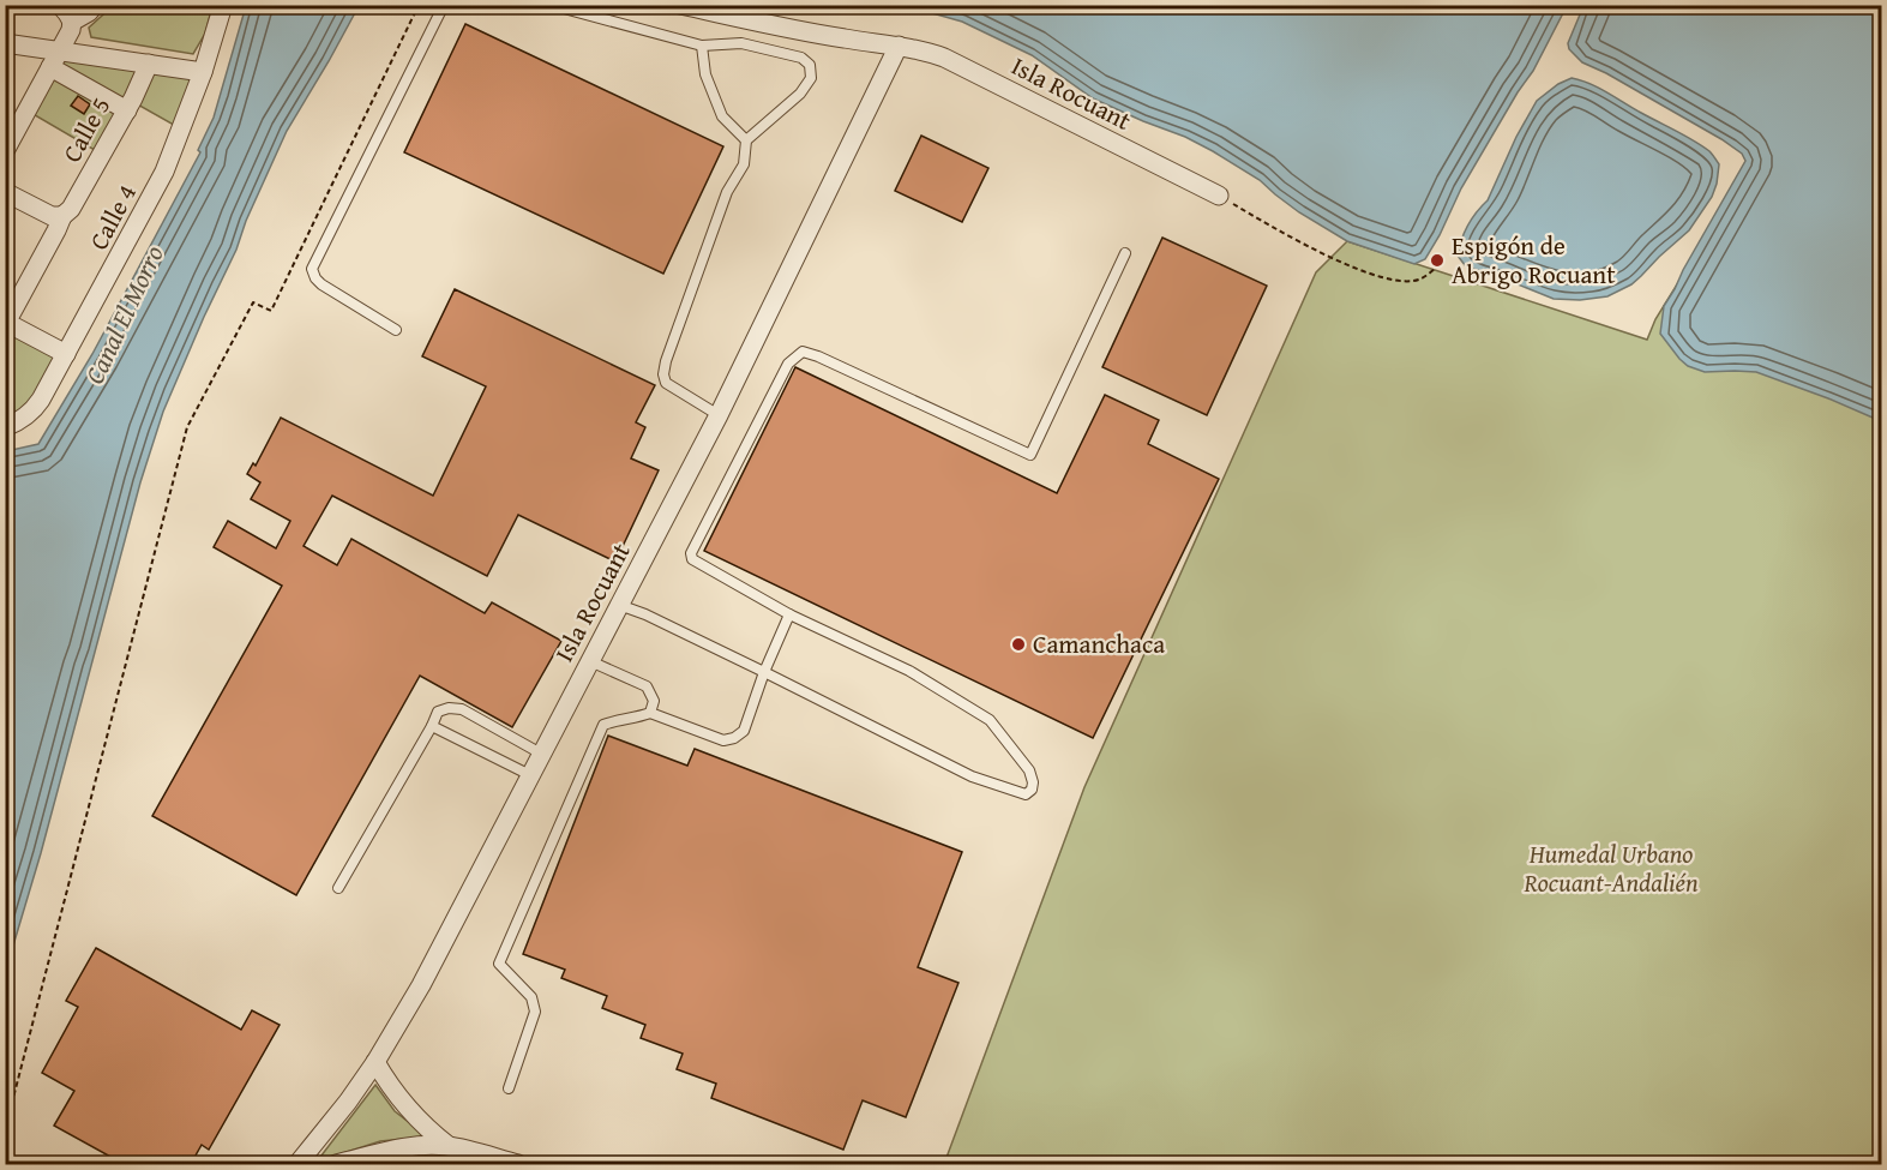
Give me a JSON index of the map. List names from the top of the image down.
{
  "streets": {
    "street": ["Isla Rocuant", "Calle 5", "Calle 4"]
  },
  "water": ["Canal El Morro"],
  "parks": ["Humedal Urbano Rocuant-Andalién"],
  "places": ["Espigón de Abrigo Rocuant", "Camanchaca"]
}
